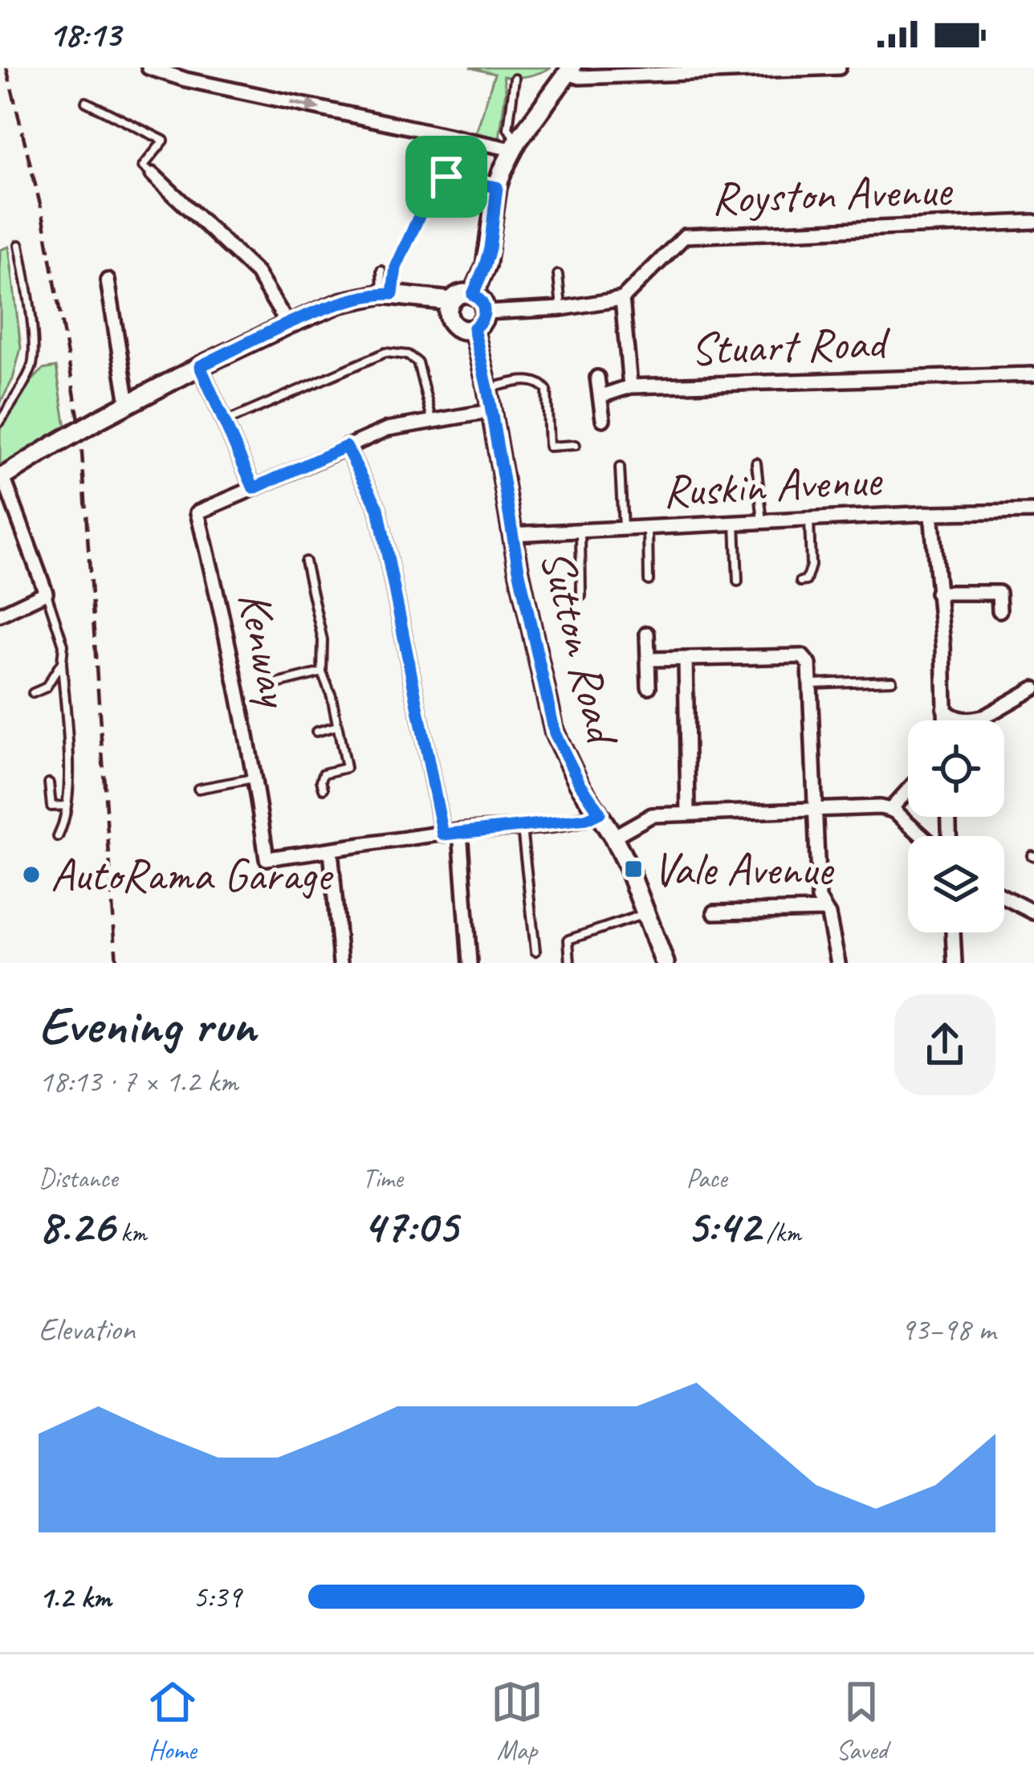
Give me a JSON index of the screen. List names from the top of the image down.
{
  "streets": {
    "main road": ["Sutton Road"],
    "street": [
      "Royston Avenue",
      "Stuart Road",
      "Ruskin Avenue",
      "Kenway"
    ]
  },
  "crossings": [
    ["Royston Avenue", "Stuart Road"],
    ["Ruskin Avenue", "Sutton Road"]
  ],
  "places": {
    "transit": ["Vale Avenue"],
    "other": ["AutoRama Garage"]
  },
  "page": {
    "status": "18:13",
    "heading": ["Evening run", "18:13 · 7 × 1.2 km"],
    "stats": [
      ["Distance", "8.26 km"],
      ["Time", "47:05"],
      ["Pace", "5:42 /km"]
    ],
    "chart": ["Elevation", "93–98 m"],
    "list": [
      {
        "name": "1.2 km",
        "note": "5:39"
      }
    ],
    "tabs": ["Home", "Map", "Saved"]
  }
}
